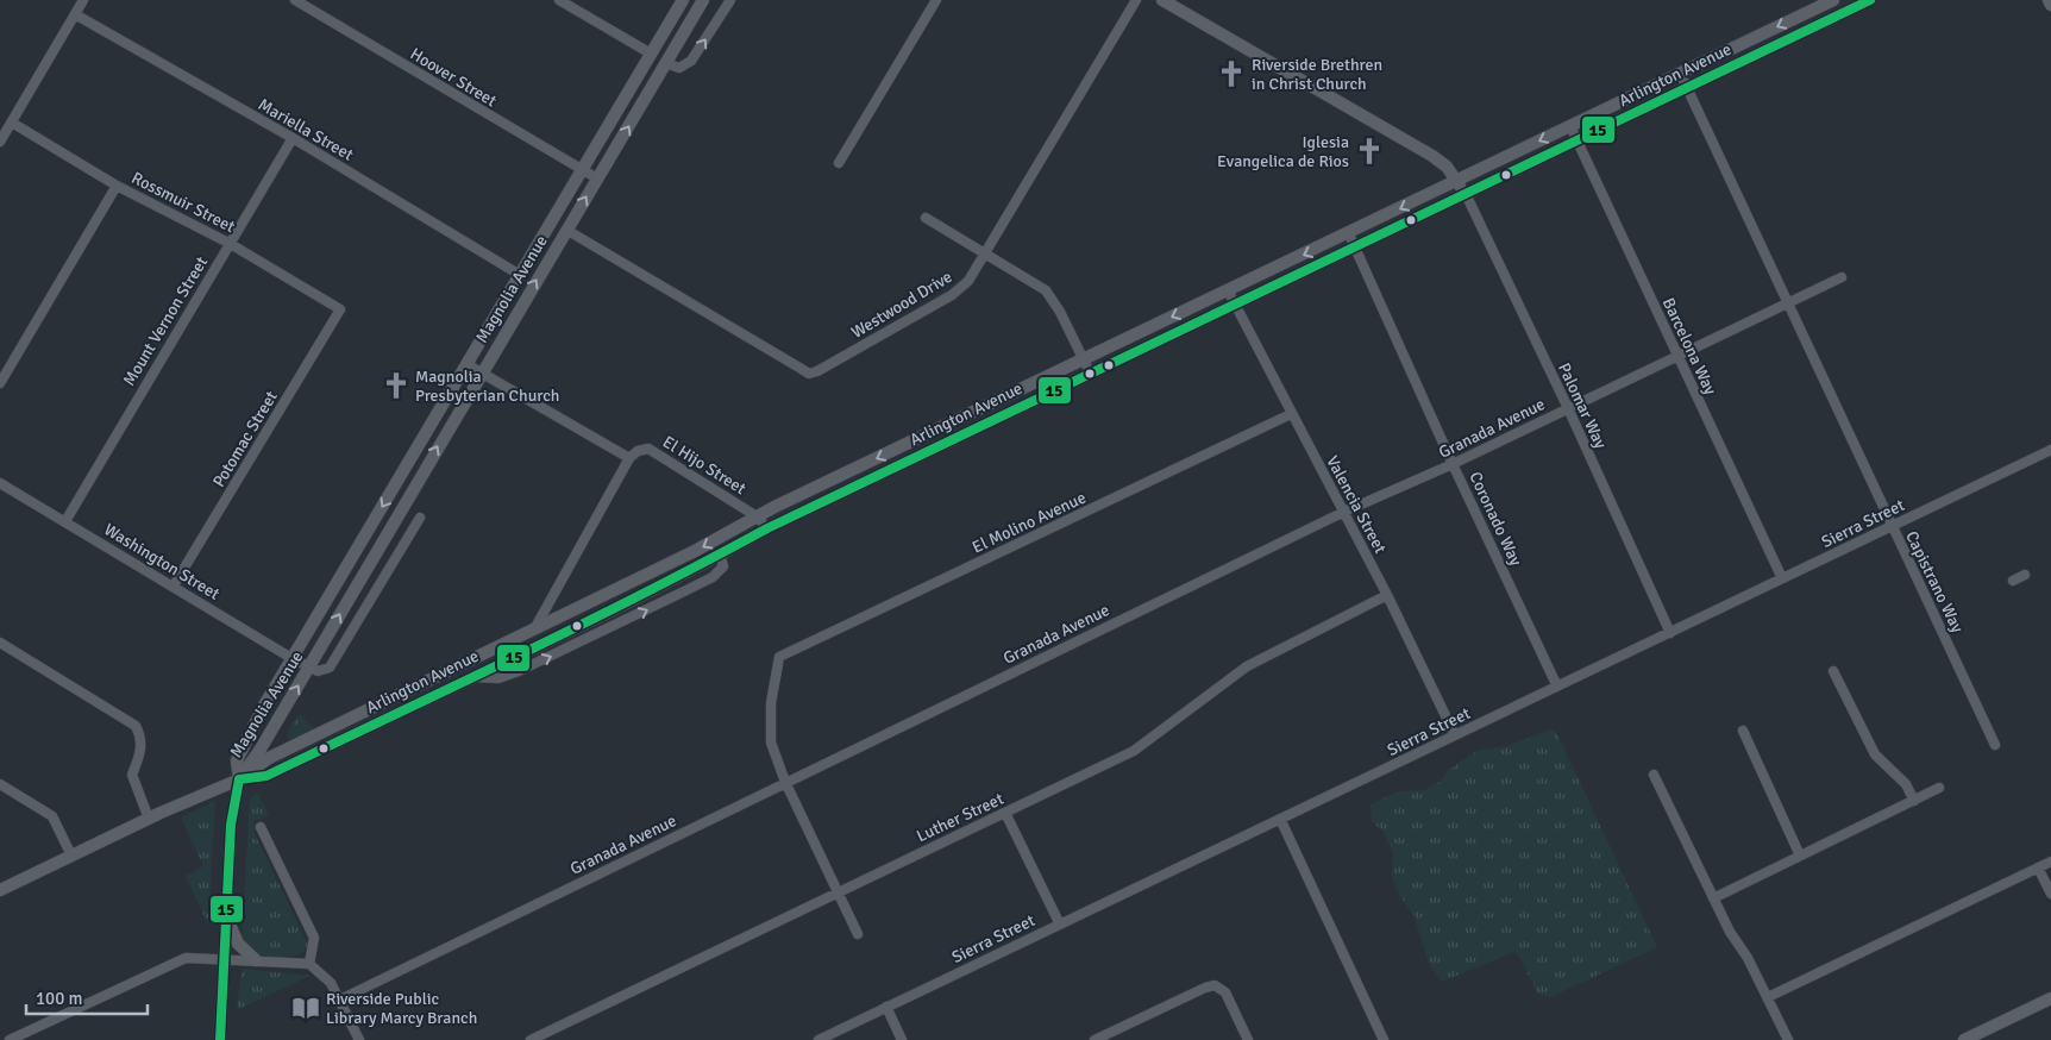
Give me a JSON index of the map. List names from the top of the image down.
{
  "streets": {
    "main road": ["Arlington Avenue", "Magnolia Avenue"],
    "street": [
      "Hoover Street",
      "Mariella Street",
      "Rossmuir Street",
      "Westwood Drive",
      "Mount Vernon Street",
      "Barcelona Way",
      "Palomar Way",
      "Granada Avenue",
      "Potomac Street",
      "El Hijo Street",
      "Valencia Street",
      "Coronado Way",
      "El Molino Avenue",
      "Sierra Street",
      "Washington Street",
      "Capistrano Way",
      "Luther Street"
    ]
  },
  "crossings": [
    ["Arlington Avenue", "Magnolia Avenue"],
    ["Arlington Avenue", "Barcelona Way"],
    ["Arlington Avenue", "Palomar Way"],
    ["Arlington Avenue", "El Hijo Street"],
    ["Arlington Avenue", "Valencia Street"],
    ["Arlington Avenue", "Coronado Way"],
    ["Arlington Avenue", "Capistrano Way"],
    ["Hoover Street", "Magnolia Avenue"],
    ["Mariella Street", "Magnolia Avenue"],
    ["Mariella Street", "Mount Vernon Street"],
    ["Rossmuir Street", "Mount Vernon Street"],
    ["Rossmuir Street", "Potomac Street"],
    ["Magnolia Avenue", "Westwood Drive"],
    ["Magnolia Avenue", "Washington Street"],
    ["Mount Vernon Street", "Washington Street"],
    ["Barcelona Way", "Granada Avenue"],
    ["Barcelona Way", "Sierra Street"],
    ["Palomar Way", "Granada Avenue"],
    ["Palomar Way", "Sierra Street"],
    ["Granada Avenue", "Valencia Street"],
    ["Granada Avenue", "Coronado Way"],
    ["Granada Avenue", "El Molino Avenue"],
    ["Granada Avenue", "Capistrano Way"],
    ["Potomac Street", "Washington Street"],
    ["Valencia Street", "El Molino Avenue"],
    ["Valencia Street", "Sierra Street"],
    ["Valencia Street", "Luther Street"],
    ["Coronado Way", "Sierra Street"],
    ["Sierra Street", "Capistrano Way"]
  ],
  "places": {
    "church": ["Riverside Brethren in Christ Church", "Iglesia Evangelica de Rios", "Magnolia Presbyterian Church"],
    "library": ["Riverside Public Library Marcy Branch"]
  },
  "lines": ["transit line 15"],
  "scale_bar": "100 m"
}
